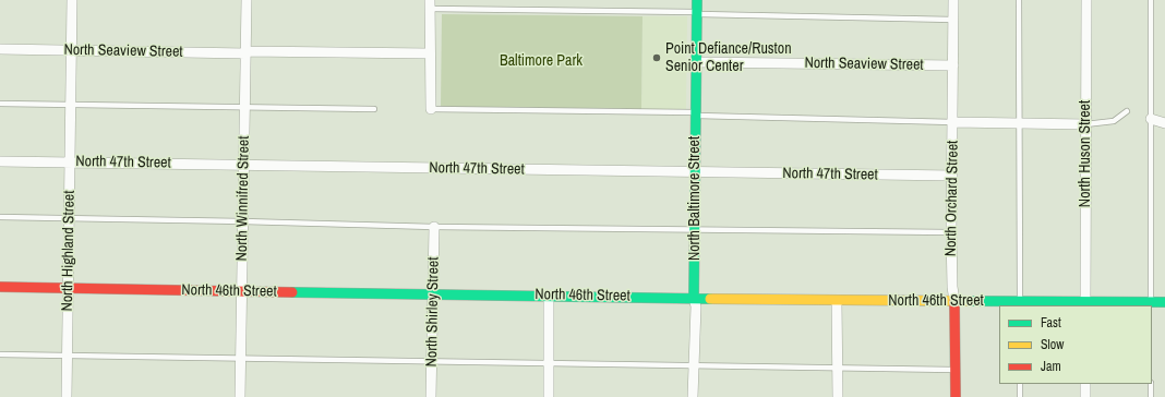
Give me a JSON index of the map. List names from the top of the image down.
{
  "streets": {
    "street": [
      "North Seaview Street",
      "North Huson Street",
      "North 47th Street",
      "North Winnifred Street",
      "North Baltimore Street",
      "North Orchard Street",
      "North Highland Street",
      "North 46th Street",
      "North Shirley Street"
    ]
  },
  "crossings": [
    ["North Seaview Street", "North Winnifred Street"],
    ["North Seaview Street", "North Baltimore Street"],
    ["North Seaview Street", "North Orchard Street"],
    ["North Seaview Street", "North Highland Street"],
    ["North Huson Street", "North 46th Street"],
    ["North 47th Street", "North Winnifred Street"],
    ["North 47th Street", "North Baltimore Street"],
    ["North 47th Street", "North Orchard Street"],
    ["North 47th Street", "North Highland Street"],
    ["North Winnifred Street", "North 46th Street"],
    ["North Baltimore Street", "North 46th Street"],
    ["North Orchard Street", "North 46th Street"],
    ["North Highland Street", "North 46th Street"],
    ["North 46th Street", "North Shirley Street"]
  ],
  "parks": ["Baltimore Park"],
  "places": ["Point Defiance/Ruston Senior Center"],
  "legend": ["Fast", "Slow", "Jam"]
}
